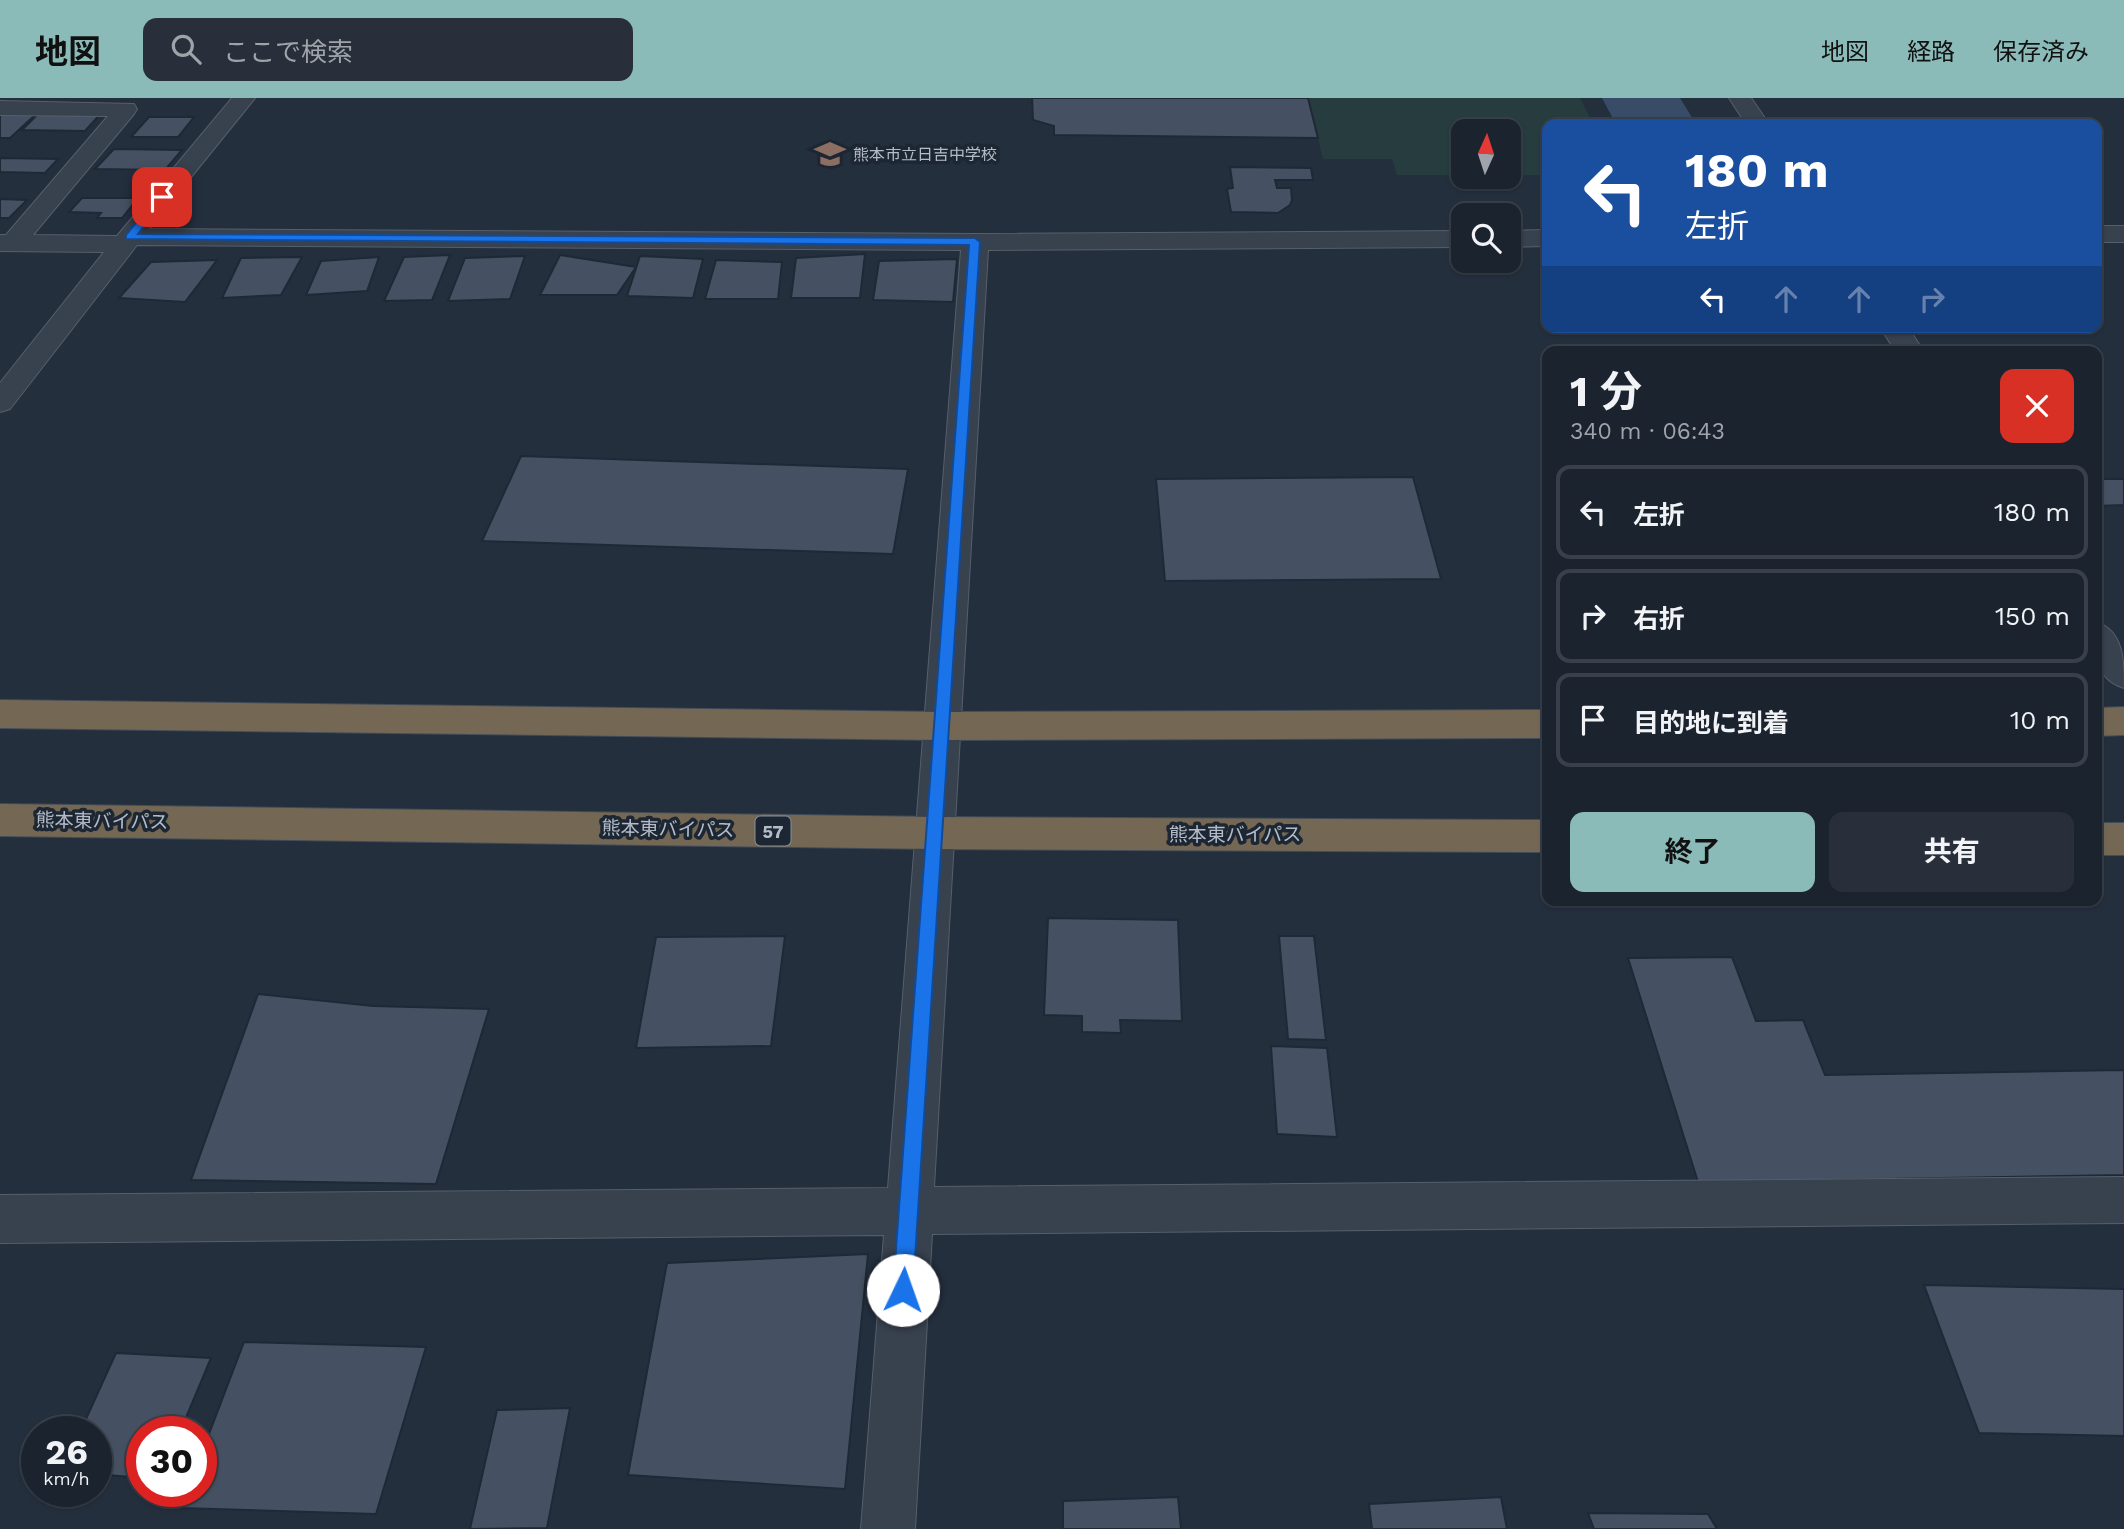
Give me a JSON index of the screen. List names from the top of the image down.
{
  "streets": {
    "highway": ["熊本東バイパス", "57"]
  },
  "places": {
    "school or university": ["熊本市立日吉中学校"]
  },
  "north": "top",
  "page": {
    "header": "地図",
    "search": "ここで検索",
    "nav": ["地図", "経路", "保存済み"],
    "turn": ["180 m", "左折"],
    "heading": ["1 分", "340 m · 06:43"],
    "list": [
      {
        "name": "左折",
        "value": "180 m"
      },
      {
        "name": "右折",
        "value": "150 m"
      },
      {
        "name": "目的地に到着",
        "value": "10 m"
      }
    ],
    "buttons": ["終了", "共有"],
    "speed": "26 km/h",
    "limit": "30"
  }
}
